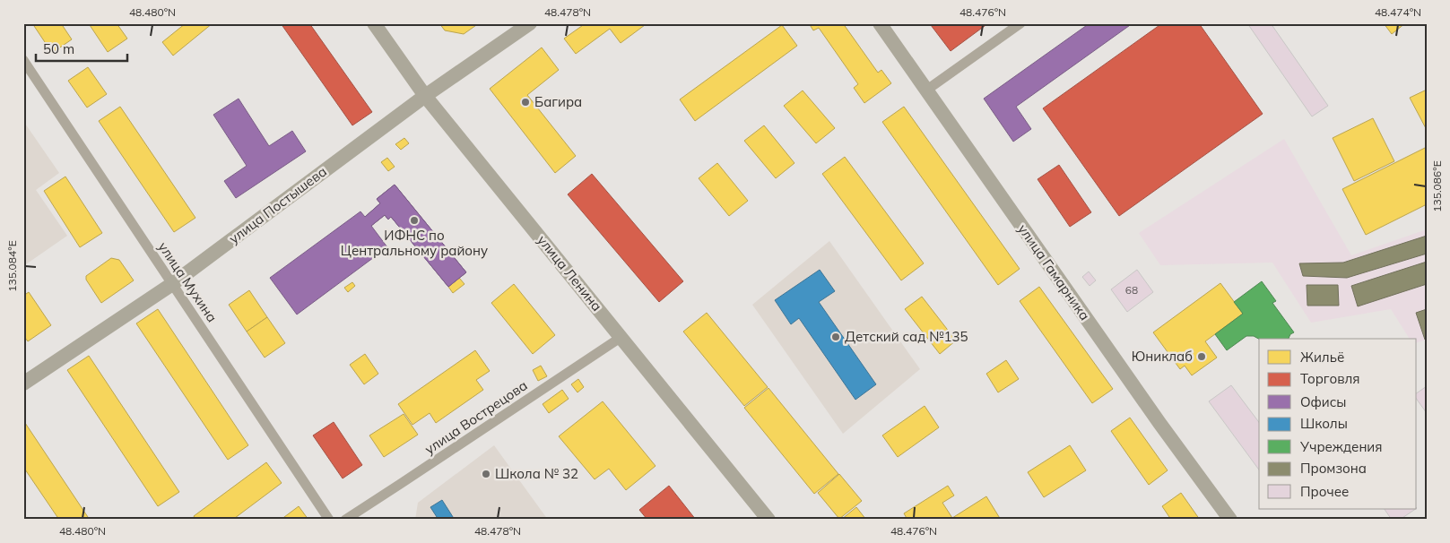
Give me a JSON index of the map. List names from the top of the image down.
{
  "streets": {
    "street": [
      "улица Постышева",
      "улица Гамарника",
      "улица Ленина",
      "улица Мухина",
      "улица Вострецова"
    ]
  },
  "crossings": [
    ["улица Постышева", "улица Ленина"],
    ["улица Постышева", "улица Мухина"],
    ["улица Ленина", "улица Вострецова"]
  ],
  "places": [
    "Багира",
    "ИФНС по Центральному району",
    "Детский сад №135",
    "Юниклаб",
    "Школа № 32"
  ],
  "house_numbers": ["68"],
  "legend": [
    "Жильё",
    "Торговля",
    "Офисы",
    "Школы",
    "Учреждения",
    "Промзона",
    "Прочее"
  ],
  "scale_bar": "50 m",
  "coordinates": [
    "48.480°N",
    "48.478°N",
    "48.476°N",
    "48.474°N",
    "135.086°E",
    "135.084°E"
  ]
}
